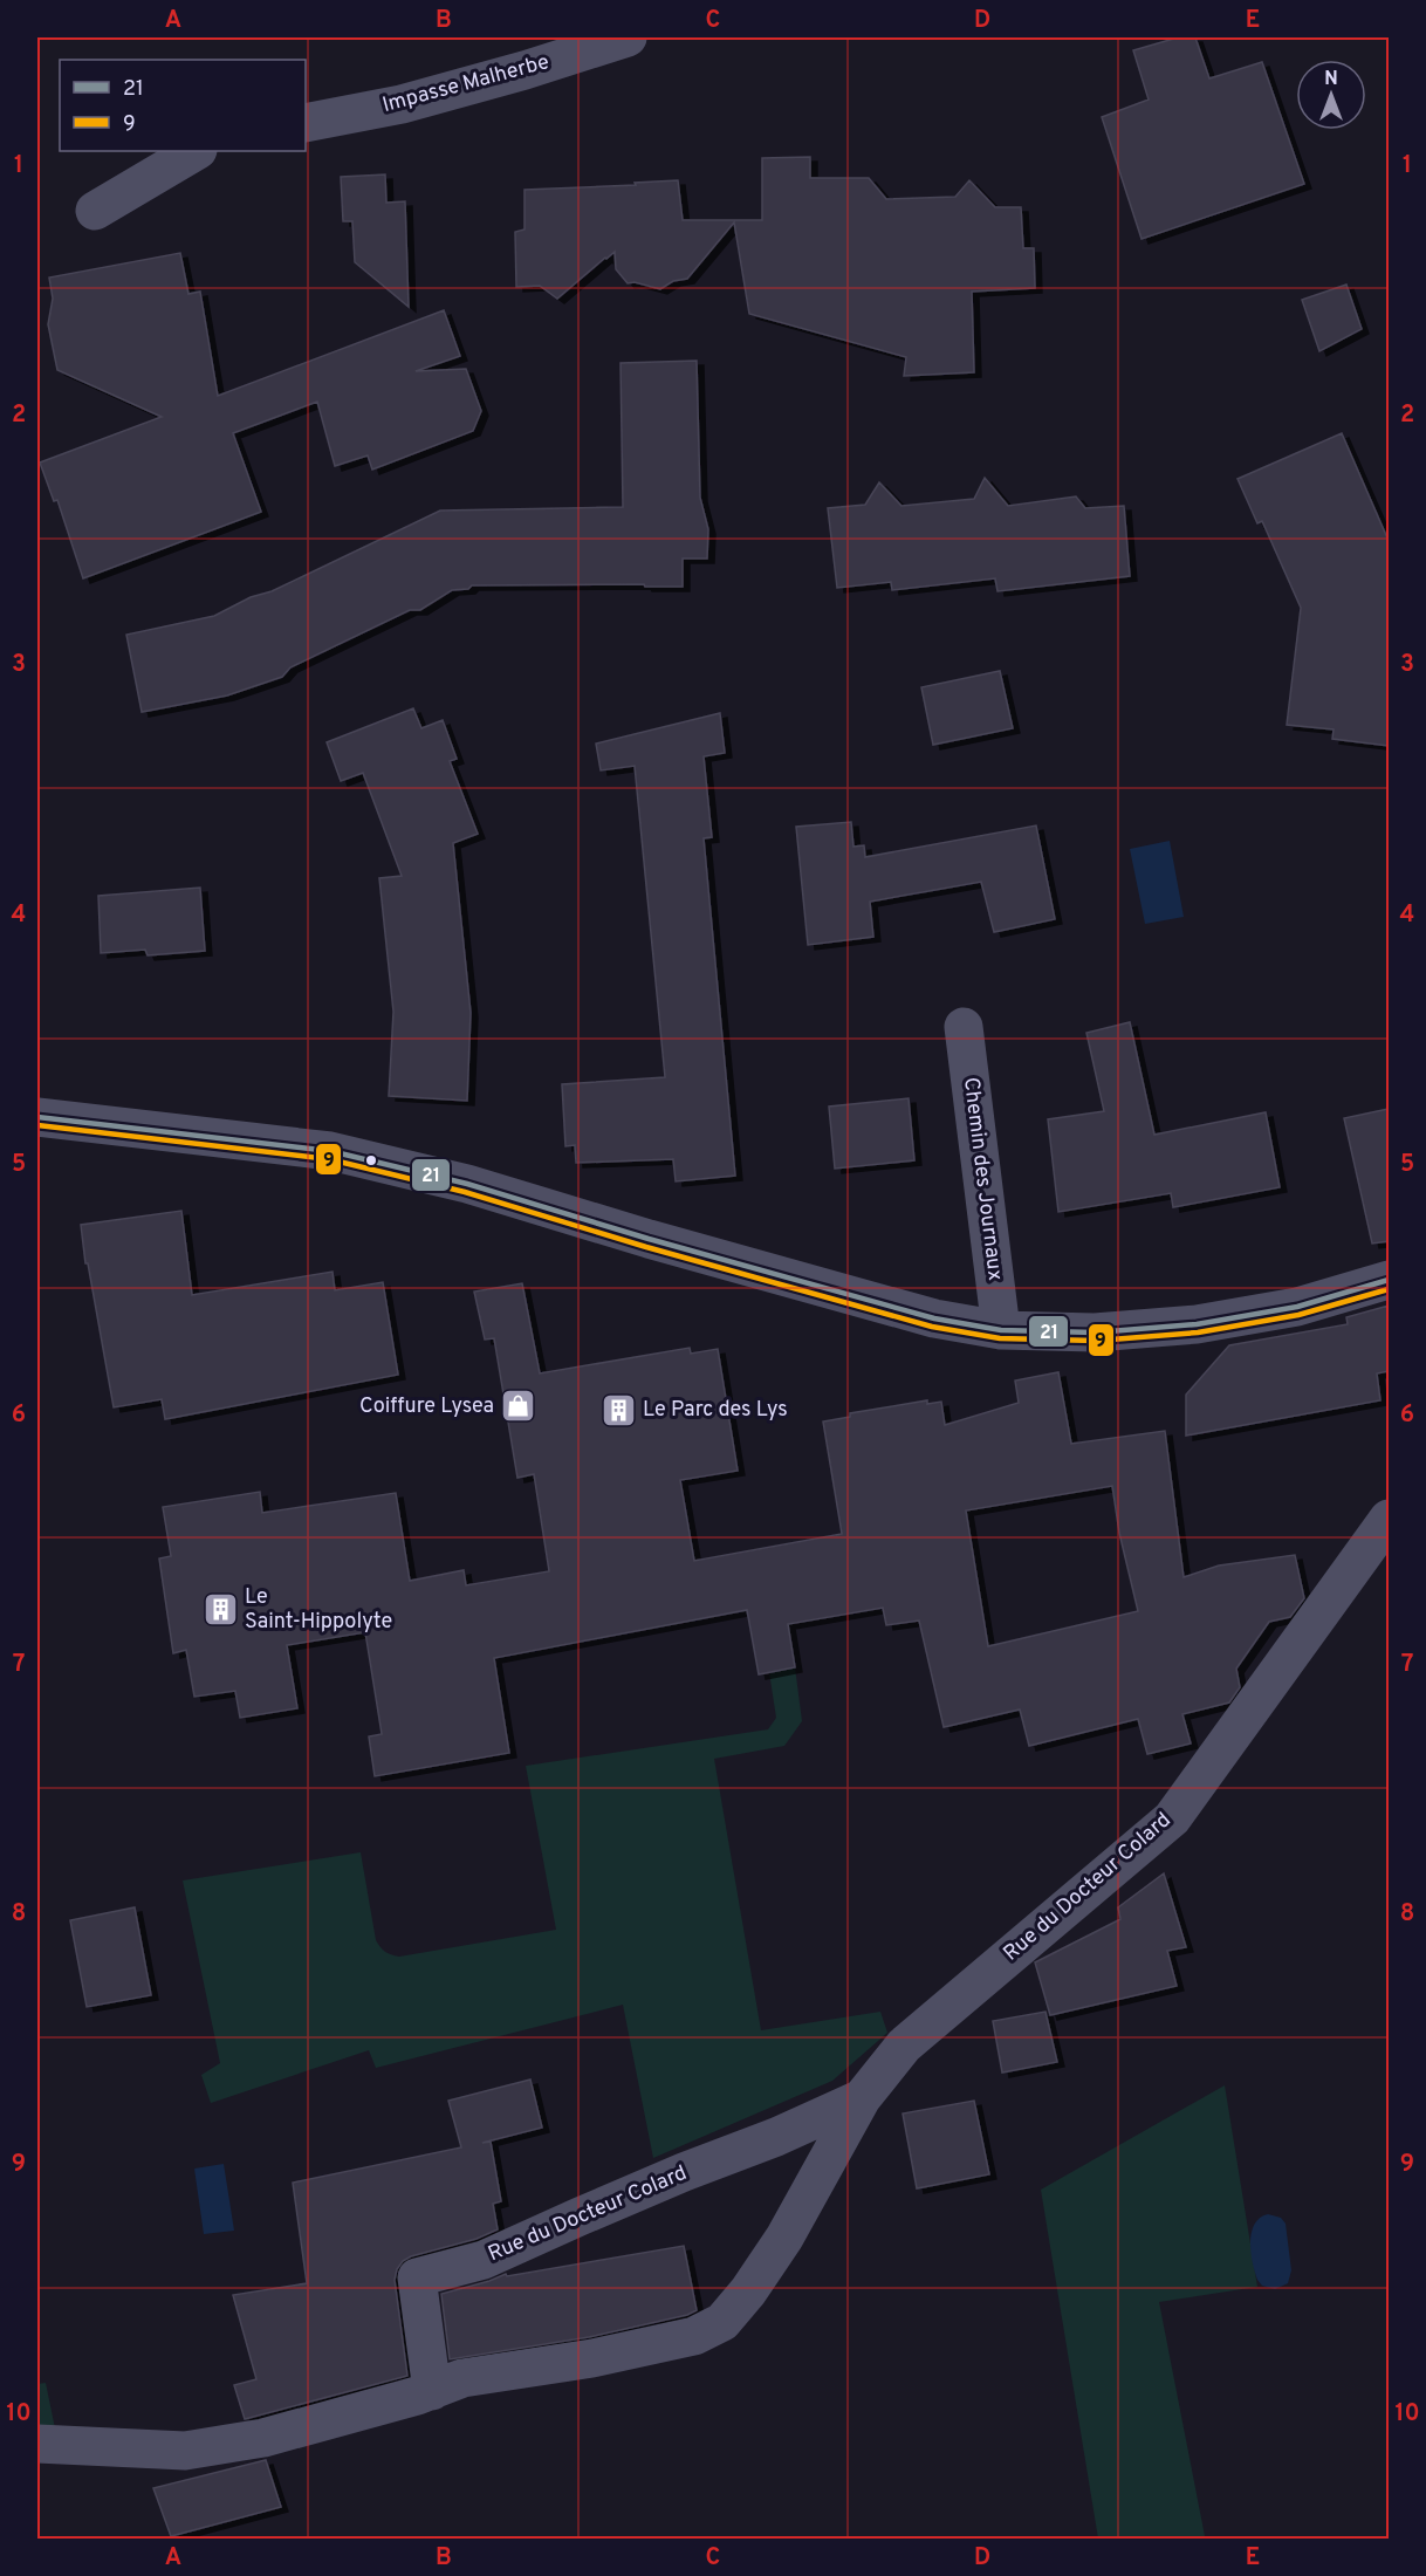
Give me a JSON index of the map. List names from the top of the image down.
{
  "streets": {
    "street": ["Impasse Malherbe", "Chemin des Journaux", "Rue du Docteur Colard"]
  },
  "places": {
    "shop": ["Coiffure Lysea"],
    "building": ["Le Parc des Lys", "Le Saint-Hippolyte"]
  },
  "lines": ["transit line 21", "transit line 9"],
  "legend": ["21", "9"],
  "north": "top",
  "grid": {
    "columns": [
      "A",
      "B",
      "C",
      "D",
      "E"
    ],
    "rows": [
      "1",
      "2",
      "3",
      "4",
      "5",
      "6",
      "7",
      "8",
      "9",
      "10"
    ]
  }
}
